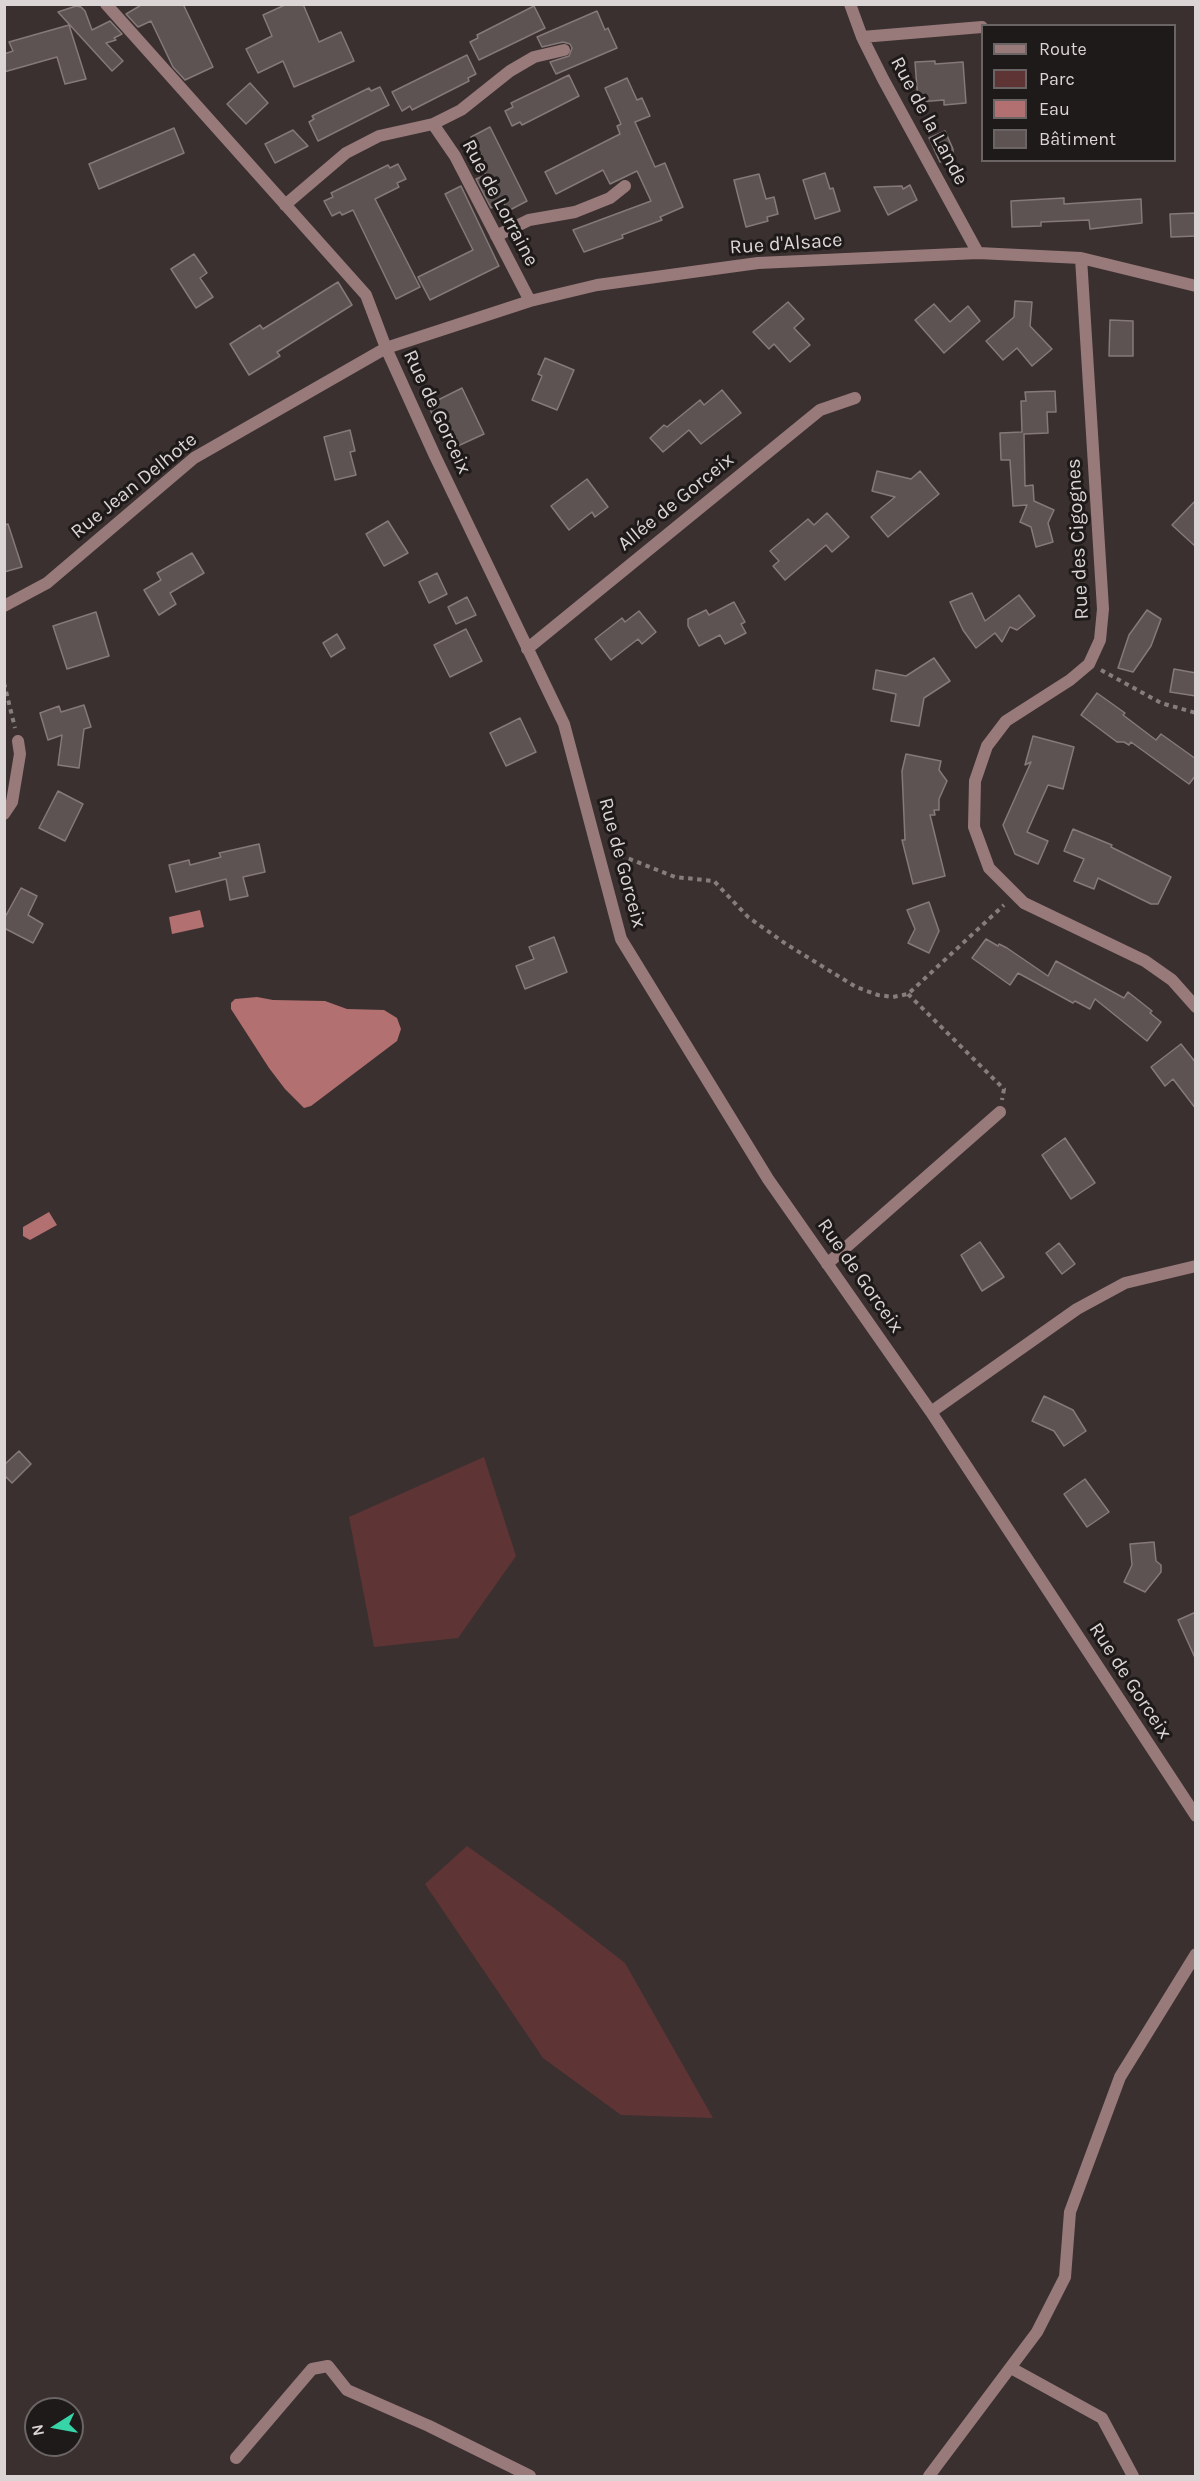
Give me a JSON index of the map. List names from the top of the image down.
{
  "streets": {
    "street": [
      "Rue de la Lande",
      "Rue de Lorraine",
      "Rue d'Alsace",
      "Rue de Gorceix",
      "Rue Jean Delhote",
      "Allée de Gorceix",
      "Rue des Cigognes"
    ]
  },
  "crossings": [
    ["Rue de la Lande", "Rue d'Alsace"],
    ["Rue de Lorraine", "Rue d'Alsace"],
    ["Rue d'Alsace", "Rue de Gorceix"],
    ["Rue d'Alsace", "Rue Jean Delhote"],
    ["Rue d'Alsace", "Rue des Cigognes"],
    ["Rue de Gorceix", "Rue Jean Delhote"],
    ["Rue de Gorceix", "Allée de Gorceix"]
  ],
  "legend": [
    "Route",
    "Parc",
    "Eau",
    "Bâtiment"
  ],
  "north": "left"
}
